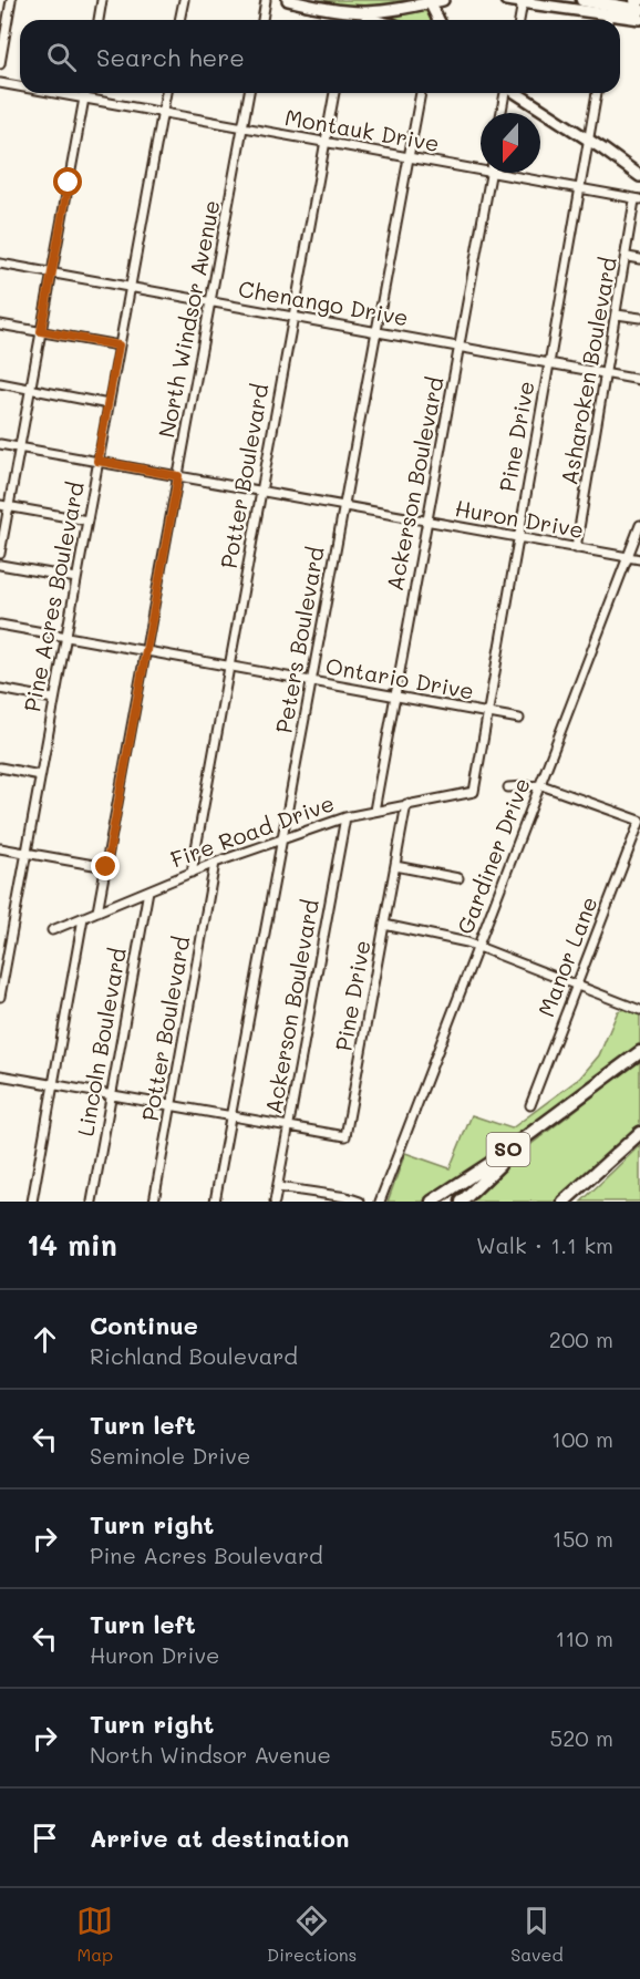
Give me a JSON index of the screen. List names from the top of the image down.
{
  "streets": {
    "highway": ["SO"],
    "street": [
      "Montauk Drive",
      "Chenango Drive",
      "North Windsor Avenue",
      "Asharoken Boulevard",
      "Pine Drive",
      "Potter Boulevard",
      "Ackerson Boulevard",
      "Huron Drive",
      "Pine Acres Boulevard",
      "Peters Boulevard",
      "Ontario Drive",
      "Fire Road Drive",
      "Gardiner Drive",
      "Manor Lane",
      "Lincoln Boulevard"
    ]
  },
  "crossings": [
    ["Montauk Drive", "North Windsor Avenue"],
    ["Montauk Drive", "Asharoken Boulevard"],
    ["Montauk Drive", "Pine Drive"],
    ["Montauk Drive", "Potter Boulevard"],
    ["Montauk Drive", "Ackerson Boulevard"],
    ["Montauk Drive", "Pine Acres Boulevard"],
    ["Montauk Drive", "Peters Boulevard"],
    ["Chenango Drive", "North Windsor Avenue"],
    ["Chenango Drive", "Asharoken Boulevard"],
    ["Chenango Drive", "Pine Drive"],
    ["Chenango Drive", "Potter Boulevard"],
    ["Chenango Drive", "Ackerson Boulevard"],
    ["Chenango Drive", "Pine Acres Boulevard"],
    ["Chenango Drive", "Peters Boulevard"],
    ["North Windsor Avenue", "Huron Drive"],
    ["North Windsor Avenue", "Ontario Drive"],
    ["North Windsor Avenue", "Fire Road Drive"],
    ["Asharoken Boulevard", "Huron Drive"],
    ["Pine Drive", "Ackerson Boulevard"],
    ["Pine Drive", "Huron Drive"],
    ["Pine Drive", "Ontario Drive"],
    ["Pine Drive", "Fire Road Drive"],
    ["Potter Boulevard", "Huron Drive"],
    ["Potter Boulevard", "Ontario Drive"],
    ["Potter Boulevard", "Fire Road Drive"],
    ["Ackerson Boulevard", "Huron Drive"],
    ["Ackerson Boulevard", "Ontario Drive"],
    ["Ackerson Boulevard", "Fire Road Drive"],
    ["Huron Drive", "Pine Acres Boulevard"],
    ["Huron Drive", "Peters Boulevard"],
    ["Huron Drive", "Gardiner Drive"],
    ["Pine Acres Boulevard", "Ontario Drive"],
    ["Peters Boulevard", "Ontario Drive"],
    ["Peters Boulevard", "Fire Road Drive"],
    ["Fire Road Drive", "Lincoln Boulevard"]
  ],
  "north": "bottom",
  "page": {
    "search": "Search here",
    "heading": ["14 min", "Walk · 1.1 km"],
    "list": [
      ["Continue", "Richland Boulevard", "200 m"],
      ["Turn left", "Seminole Drive", "100 m"],
      ["Turn right", "Pine Acres Boulevard", "150 m"],
      ["Turn left", "Huron Drive", "110 m"],
      ["Turn right", "North Windsor Avenue", "520 m"],
      "Arrive at destination"
    ],
    "nav": ["Map", "Directions", "Saved"]
  }
}
